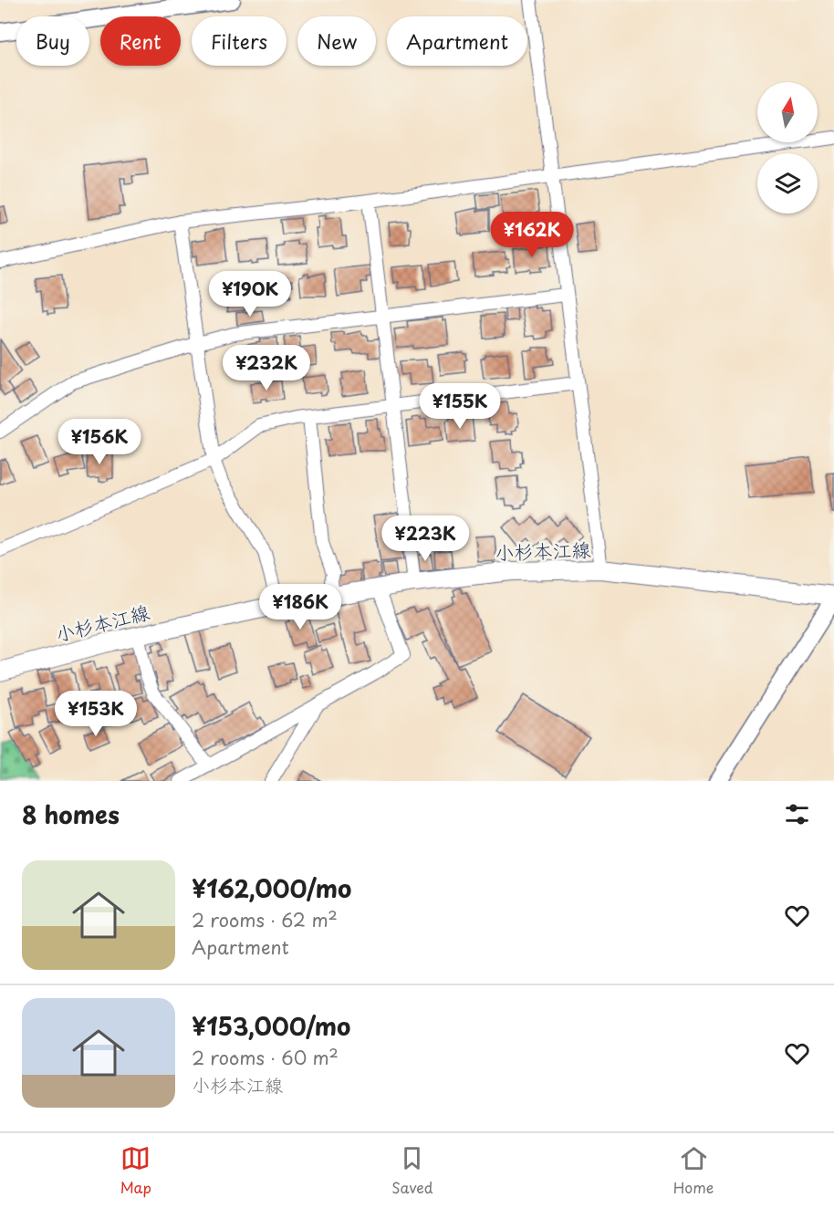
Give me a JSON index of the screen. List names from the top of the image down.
{
  "streets": {
    "main road": ["小杉本江線"]
  },
  "north": "top",
  "page": {
    "chip": [
      "Buy",
      "Rent",
      "Filters",
      "New",
      "Apartment"
    ],
    "price": [
      "¥162K",
      "¥190K",
      "¥232K",
      "¥155K",
      "¥156K",
      "¥223K",
      "¥186K",
      "¥153K"
    ],
    "heading": "8 homes",
    "list": [
      {
        "name": "¥162,000/mo",
        "note": "2 rooms · 62 m² · Apartment"
      },
      {
        "name": "¥153,000/mo",
        "note": "2 rooms · 60 m² · 小杉本江線"
      }
    ],
    "tabs": ["Map", "Saved", "Home"]
  }
}
